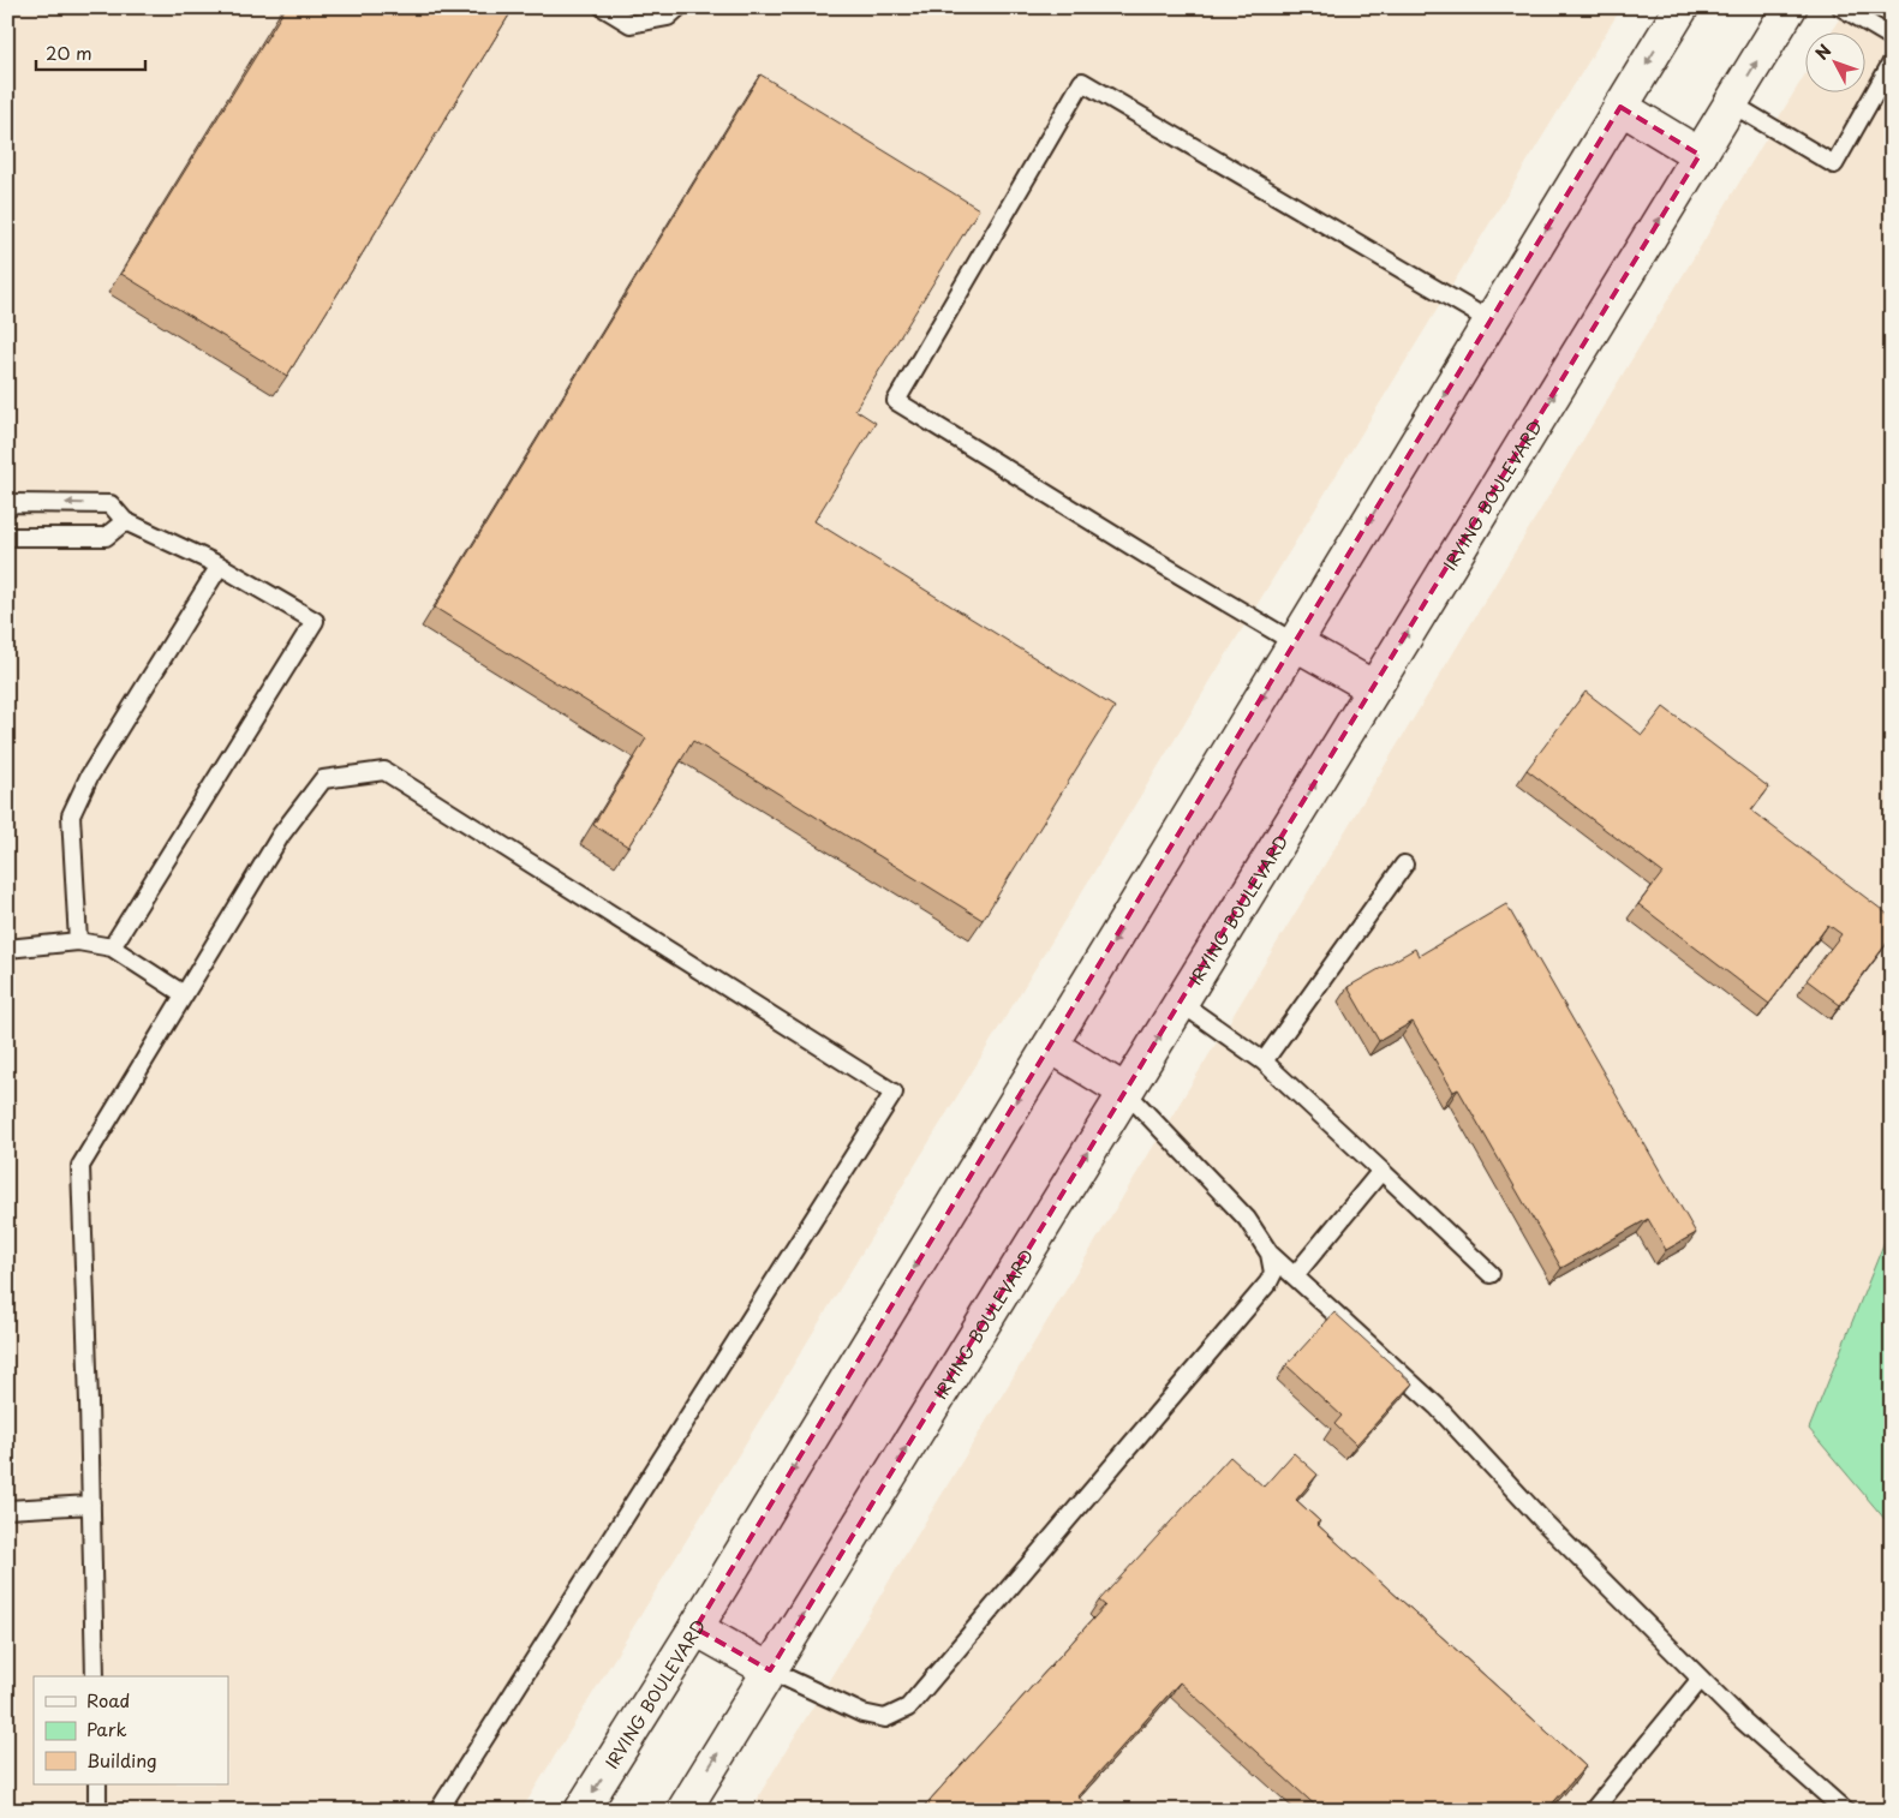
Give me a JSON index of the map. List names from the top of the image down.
{
  "streets": {
    "main road": ["IRVING BOULEVARD"]
  },
  "legend": ["Road", "Park", "Building"],
  "scale_bar": "20 m",
  "north": "top left"
}
